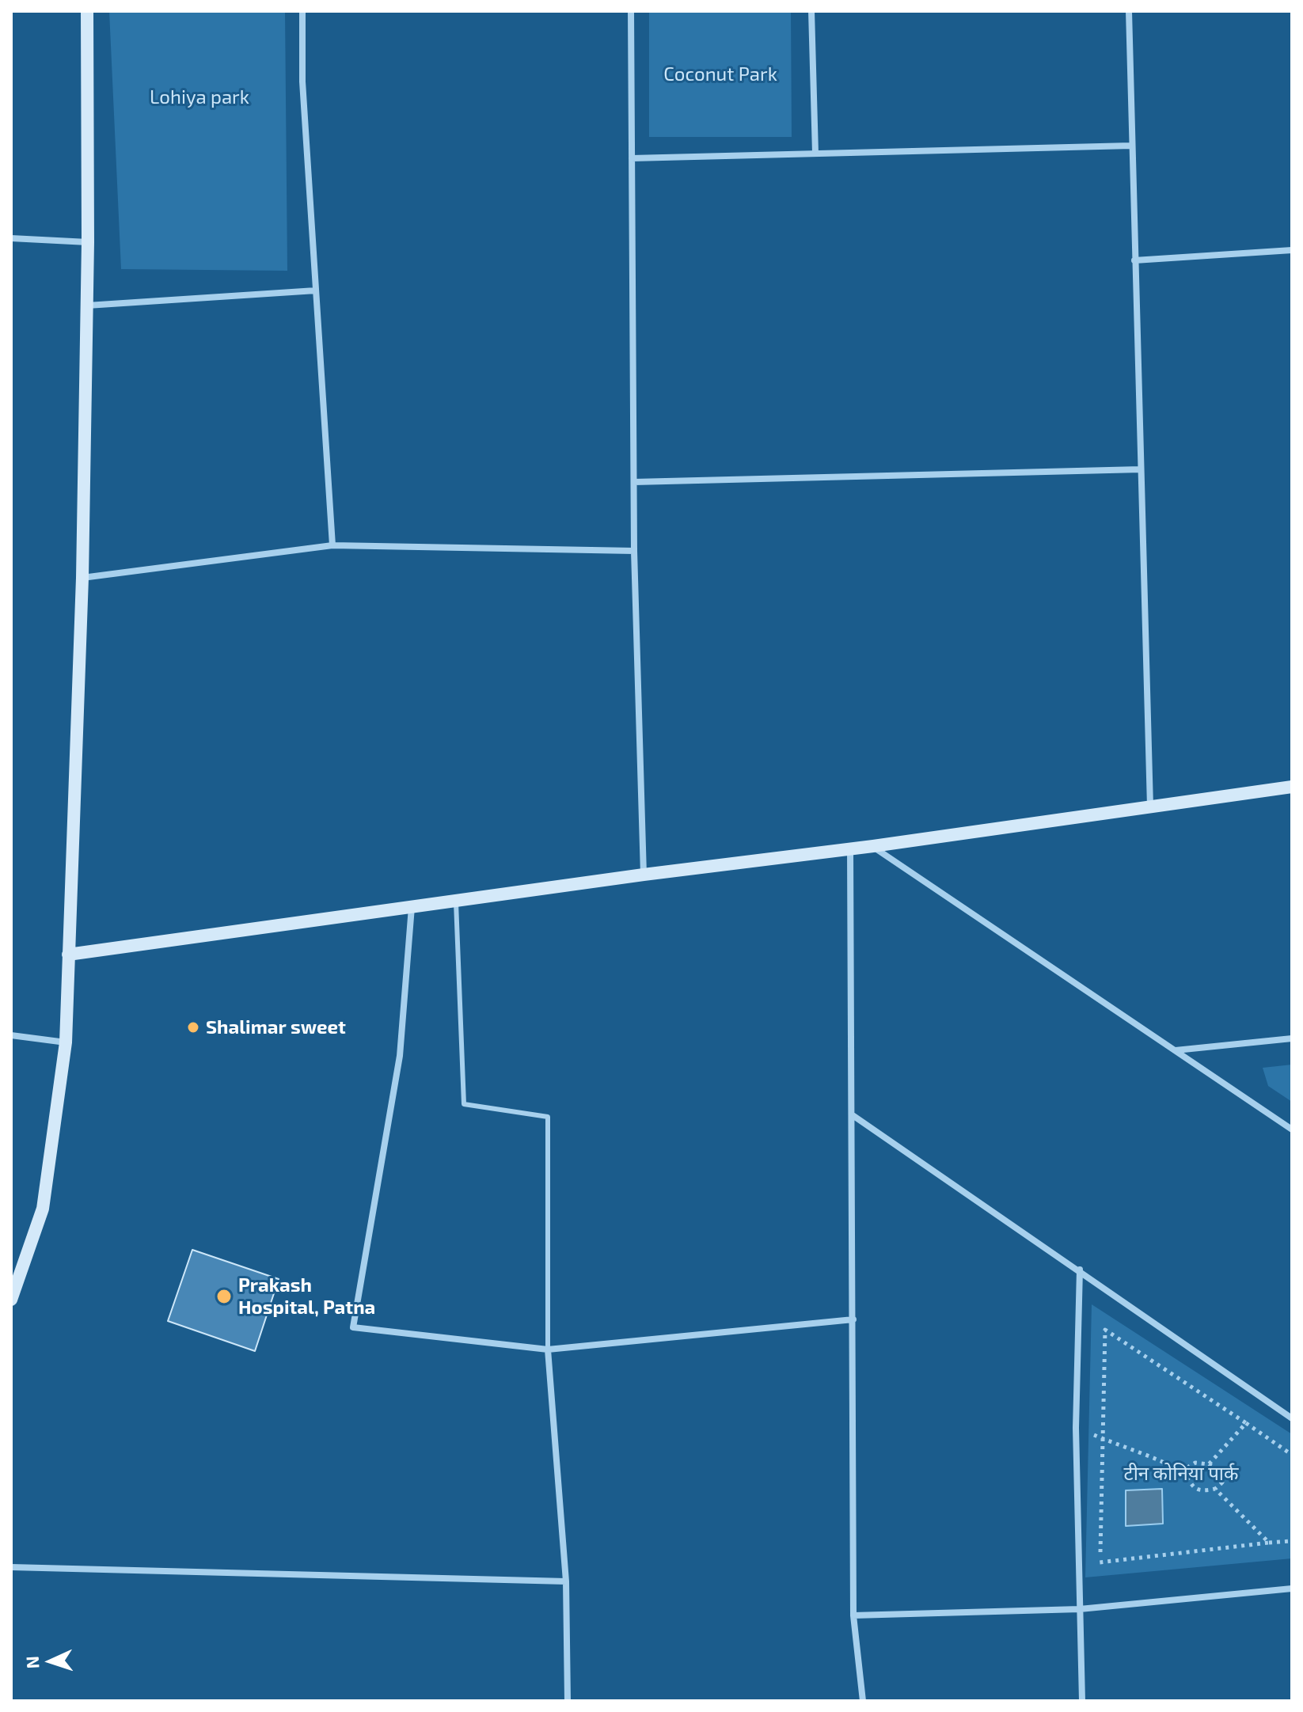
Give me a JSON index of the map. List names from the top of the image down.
{
  "parks": ["Coconut Park", "Lohiya park", "टीन कोनिया पार्क"],
  "places": ["Shalimar sweet", "Prakash Hospital, Patna"],
  "north": "left"
}
